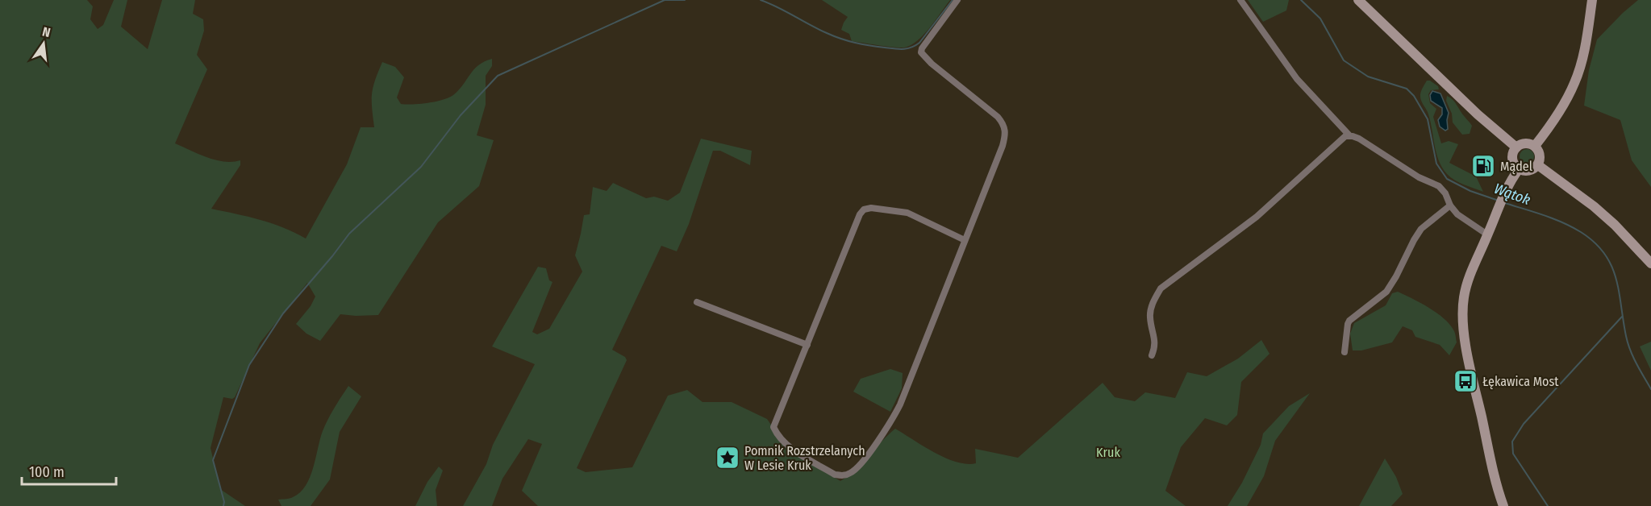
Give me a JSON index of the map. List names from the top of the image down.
{
  "water": ["Wątok"],
  "parks": ["Kruk"],
  "places": {
    "fuel station": ["Mądel"],
    "bus stop": ["Łękawica Most"],
    "place": ["Pomnik Rozstrzelanych W Lesie Kruk"]
  },
  "scale_bar": "100 m",
  "north": "top"
}
